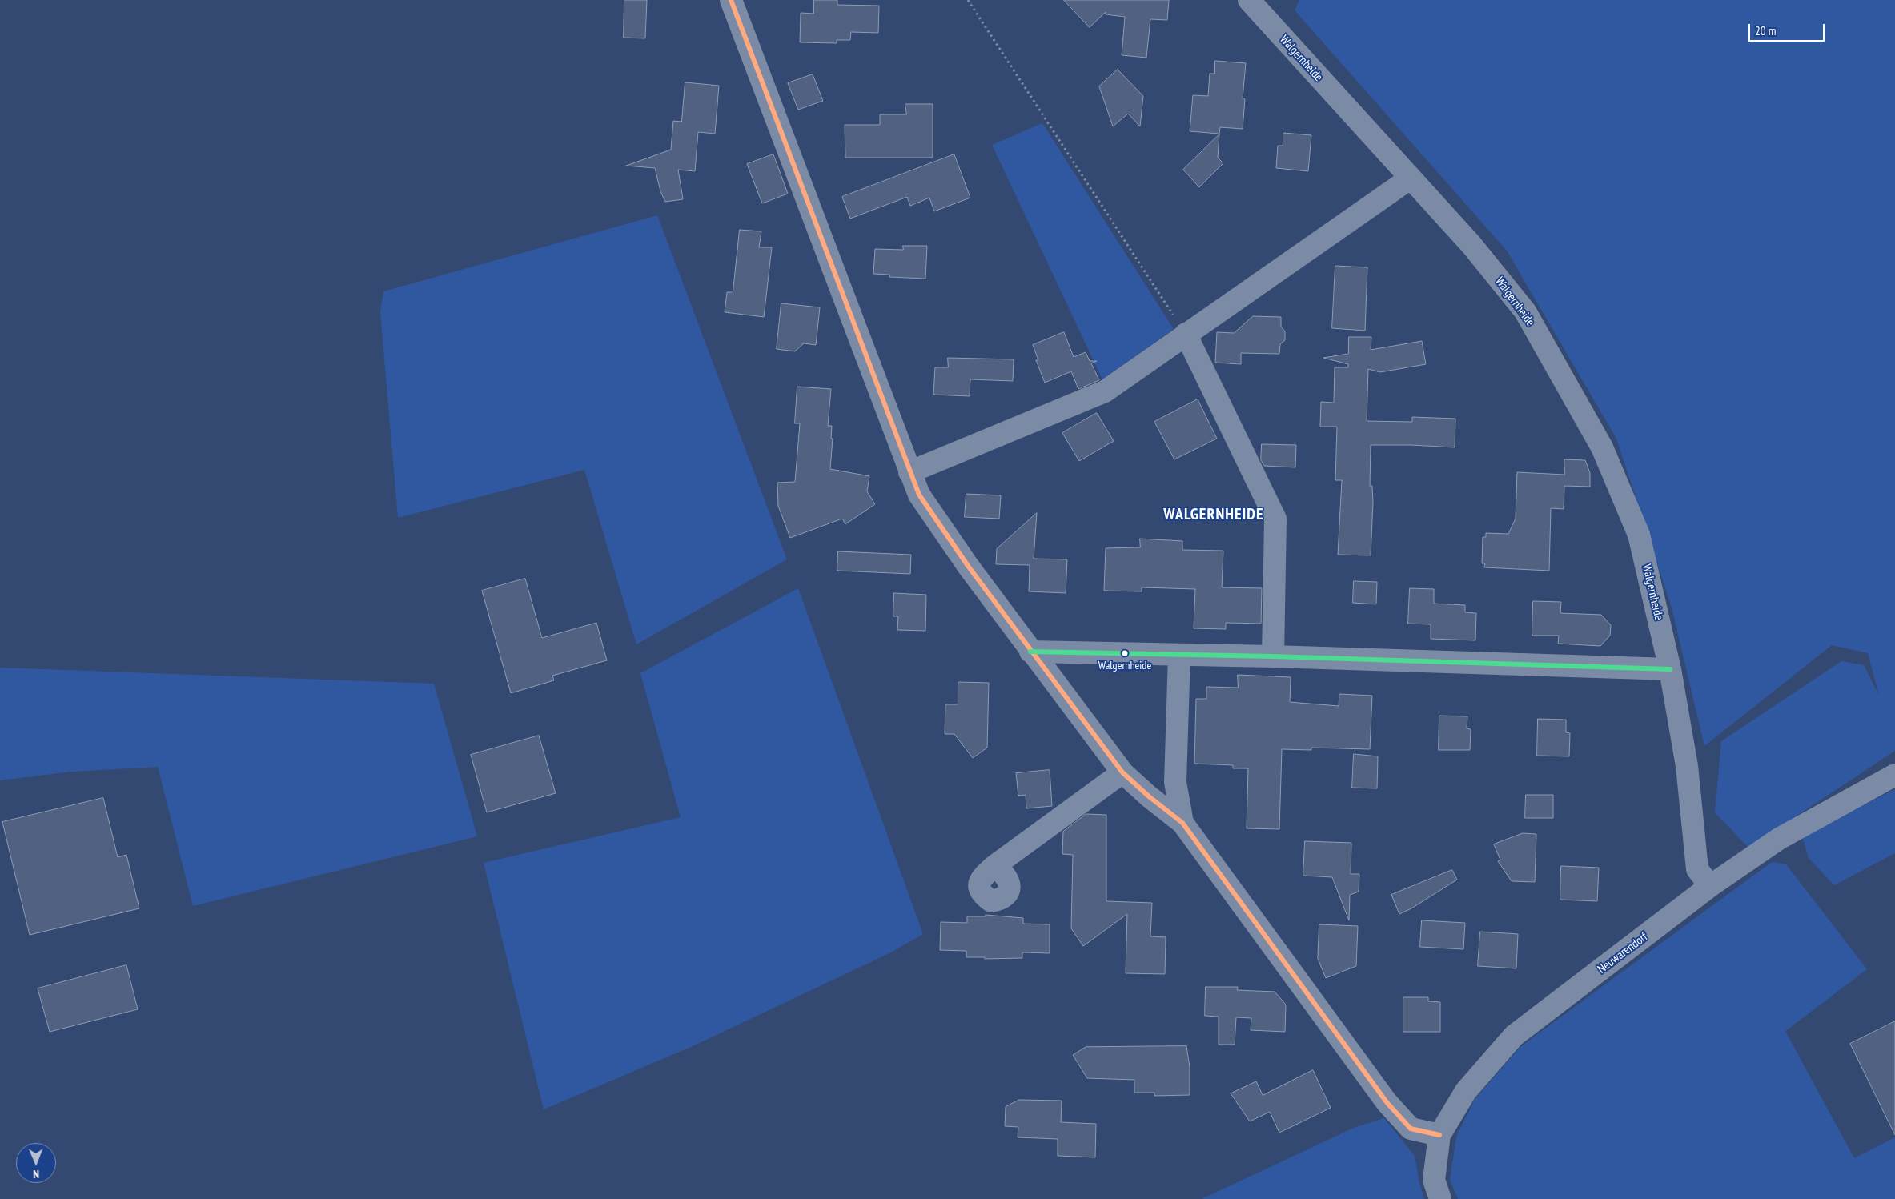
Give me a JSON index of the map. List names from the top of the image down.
{
  "streets": {
    "street": ["Walgernheide", "Neuwarendorf"]
  },
  "crossings": [
    ["Walgernheide", "Neuwarendorf"]
  ],
  "districts": ["WALGERNHEIDE"],
  "places": ["Walgernheide"],
  "scale_bar": "20 m",
  "north": "bottom"
}
